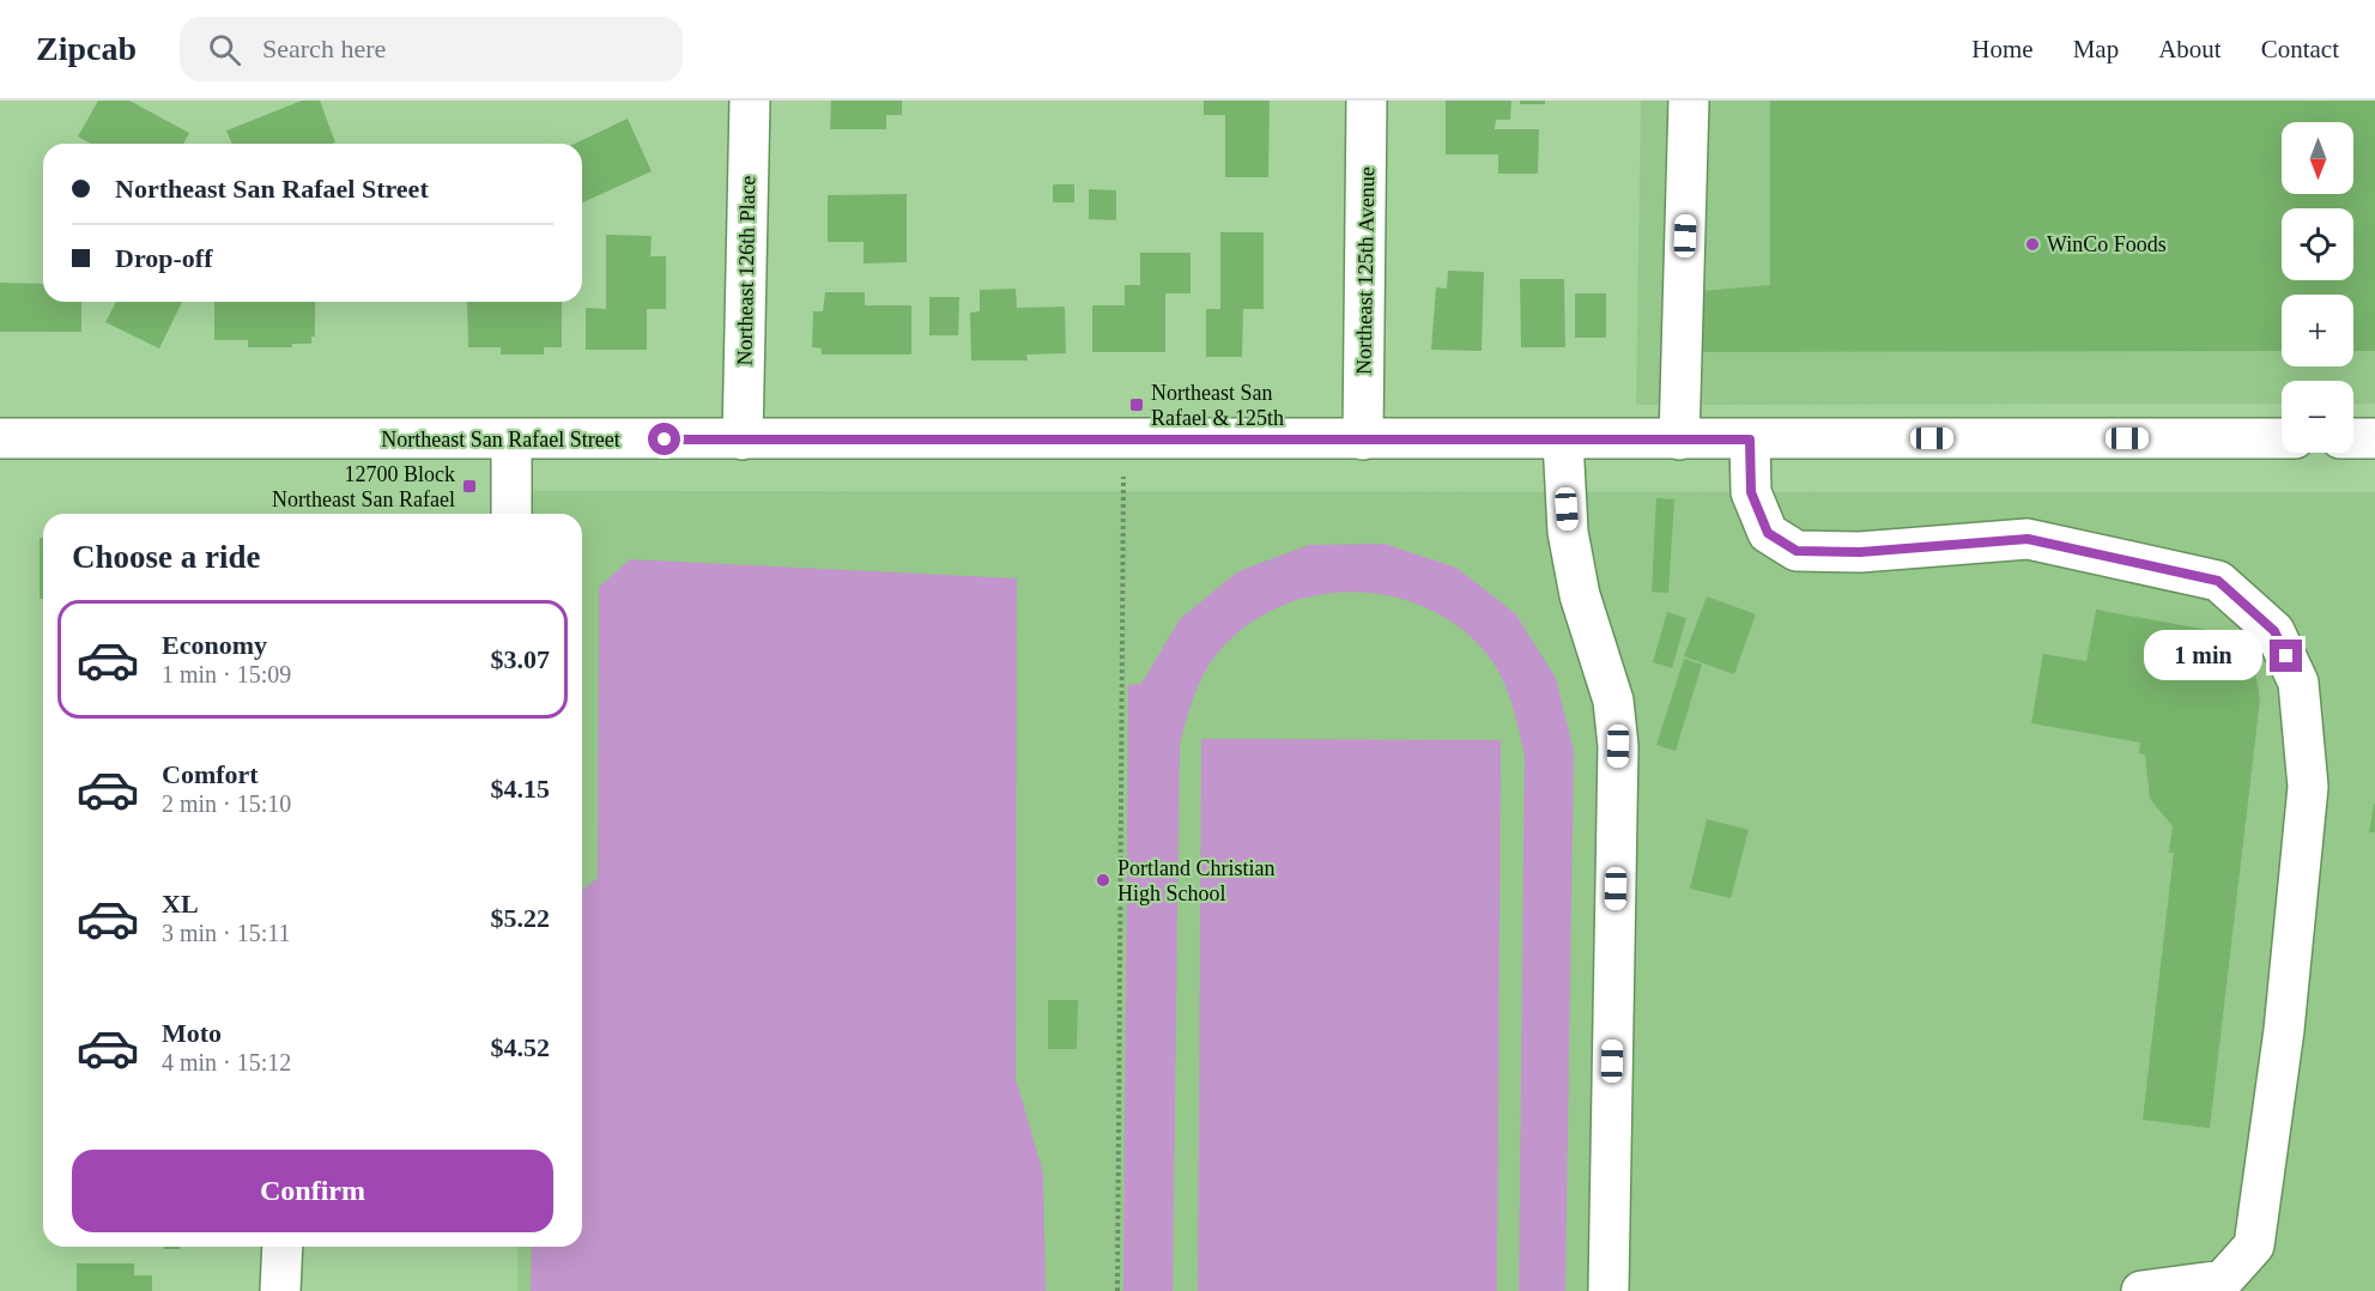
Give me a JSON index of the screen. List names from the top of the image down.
{
  "streets": {
    "street": ["Northeast 126th Place", "Northeast 125th Avenue", "Northeast San Rafael Street"]
  },
  "crossings": [
    ["Northeast 126th Place", "Northeast San Rafael Street"],
    ["Northeast 125th Avenue", "Northeast San Rafael Street"]
  ],
  "places": {
    "other": ["WinCo Foods", "Portland Christian High School"],
    "transit": ["Northeast San Rafael & 125th", "12700 Block Northeast San Rafael"]
  },
  "north": "bottom",
  "page": {
    "header": "Zipcab",
    "search": "Search here",
    "nav": [
      "Home",
      "Map",
      "About",
      "Contact"
    ],
    "map_buttons": ["+", "−"],
    "banner": ["Northeast San Rafael Street", "Drop-off"],
    "heading": "Choose a ride",
    "list": [
      {
        "name": "Economy",
        "note": "1 min · 15:09",
        "value": "$3.07"
      },
      {
        "name": "Comfort",
        "note": "2 min · 15:10",
        "value": "$4.15"
      },
      {
        "name": "XL",
        "note": "3 min · 15:11",
        "value": "$5.22"
      },
      {
        "name": "Moto",
        "note": "4 min · 15:12",
        "value": "$4.52"
      }
    ],
    "bubble": "1 min",
    "buttons": "Confirm"
  }
}
